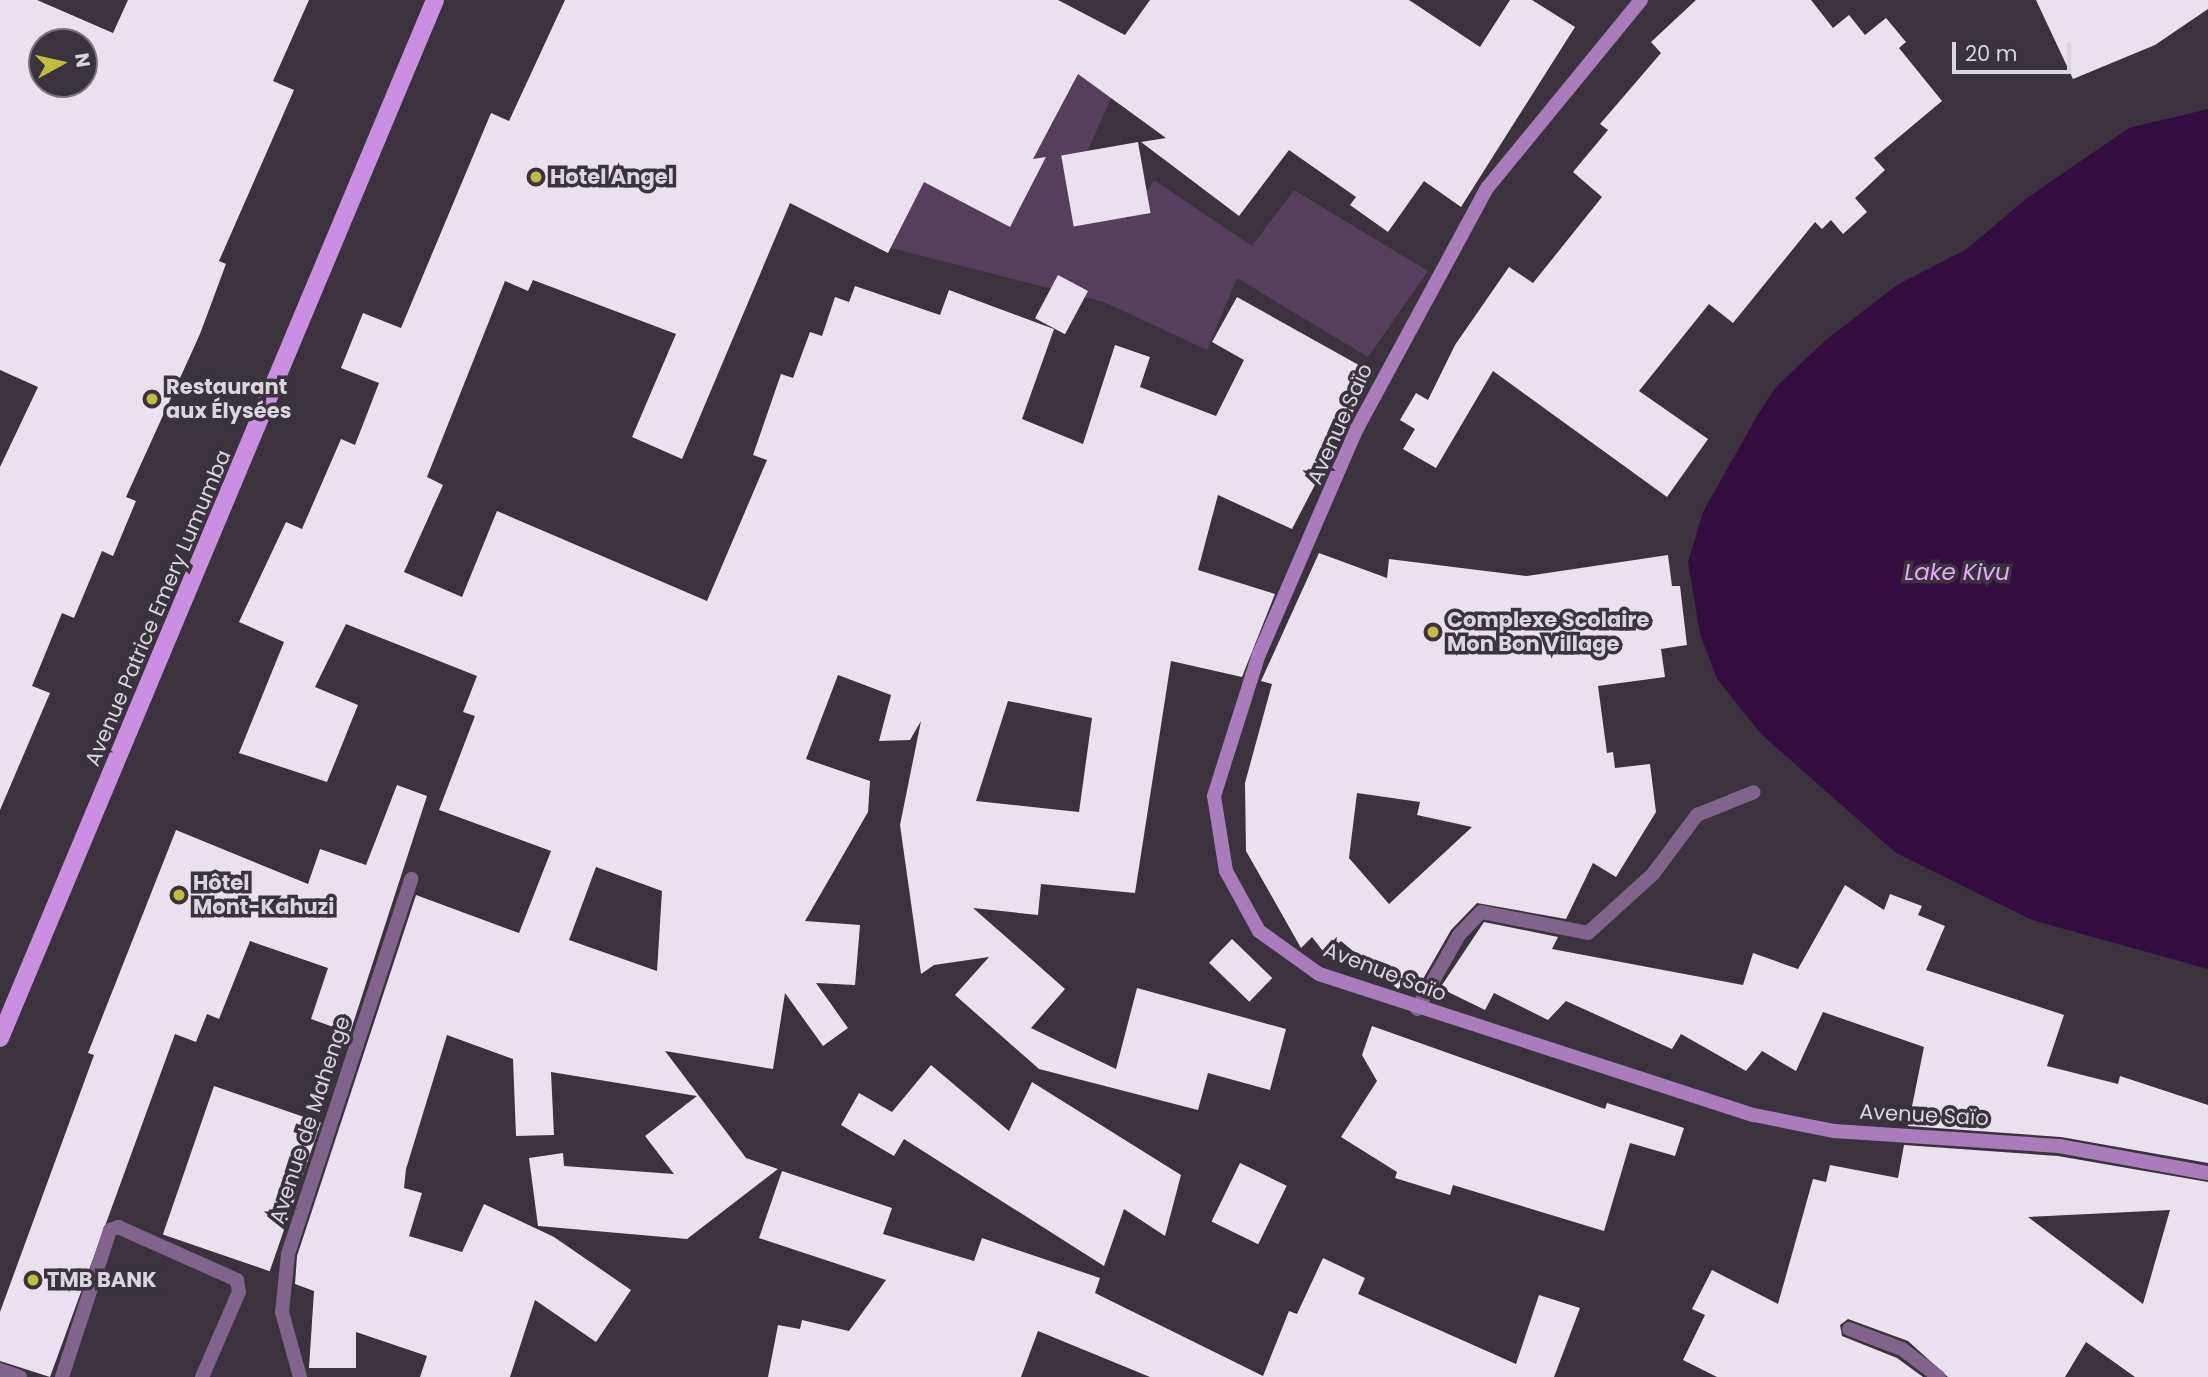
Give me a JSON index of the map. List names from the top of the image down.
{
  "streets": {
    "main road": ["Avenue Patrice Emery Lumumba"],
    "street": ["Avenue Saïo", "Avenue de Mahenge"]
  },
  "water": ["Lake Kivu"],
  "places": [
    "Hotel Angel",
    "Restaurant aux Élysées",
    "Complexe Scolaire Mon Bon Village",
    "Hôtel Mont-Kahuzi",
    "TMB BANK"
  ],
  "scale_bar": "20 m",
  "north": "right"
}
